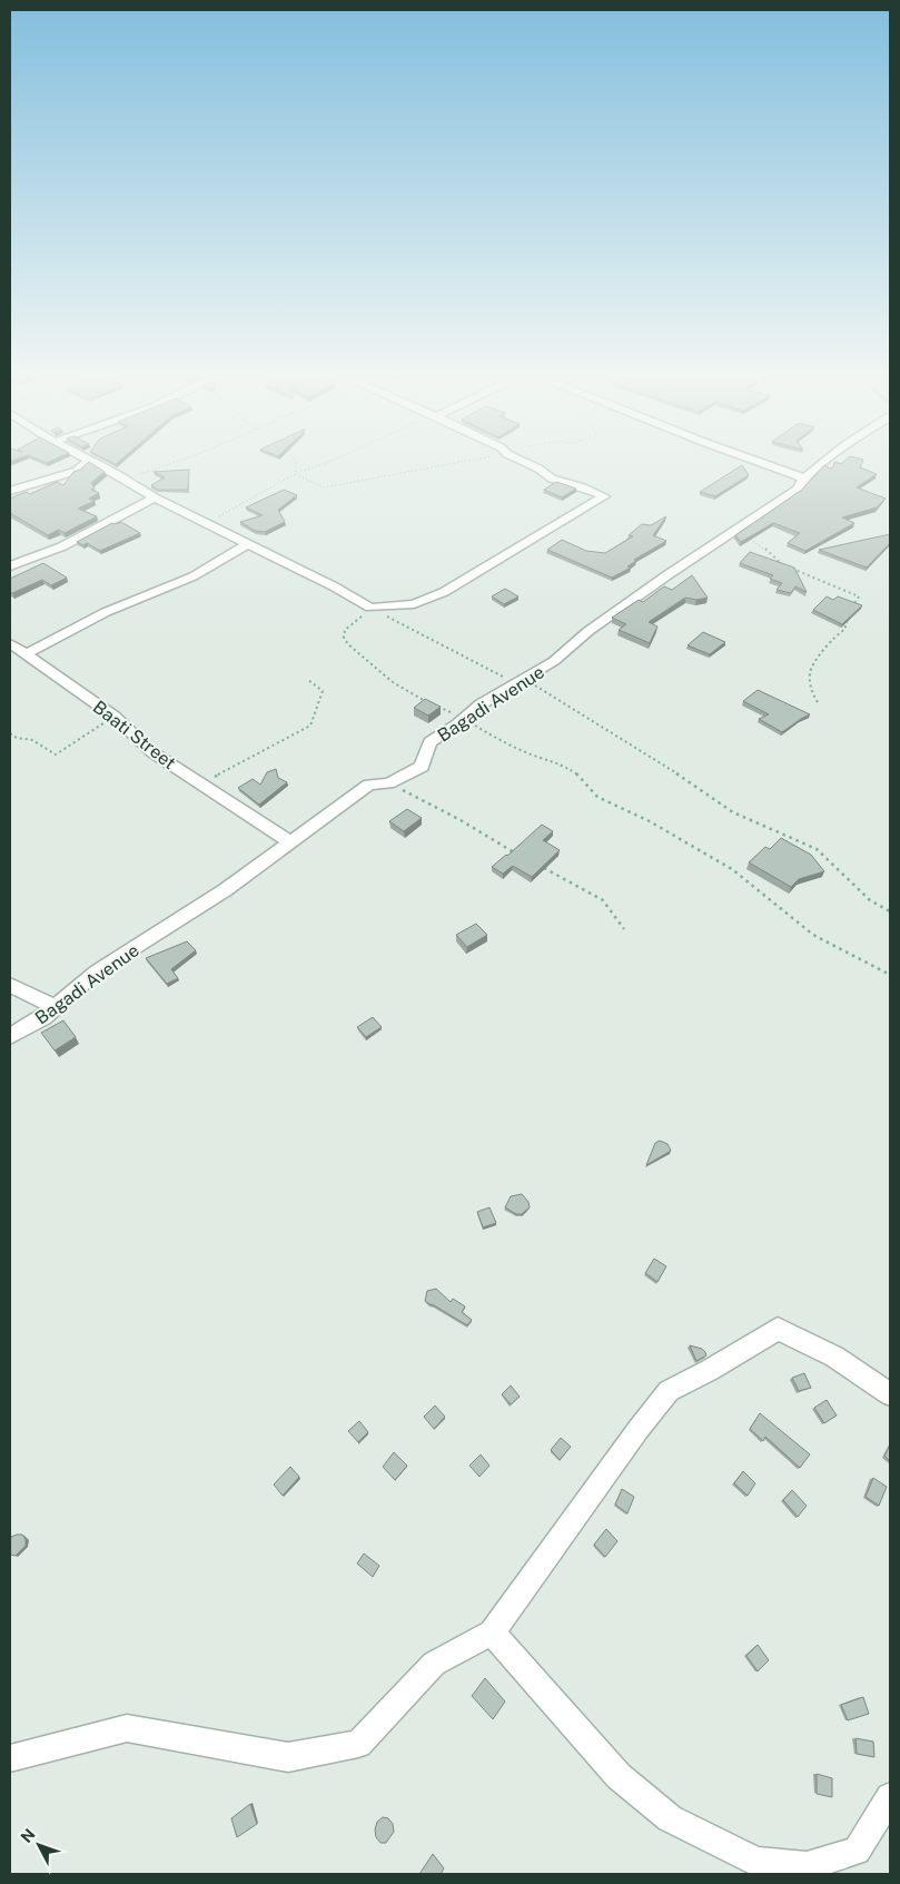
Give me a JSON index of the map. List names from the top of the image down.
{
  "streets": {
    "street": ["Bagadi Avenue", "Baati Street"]
  },
  "crossings": [
    ["Bagadi Avenue", "Baati Street"]
  ],
  "north": "top left"
}
